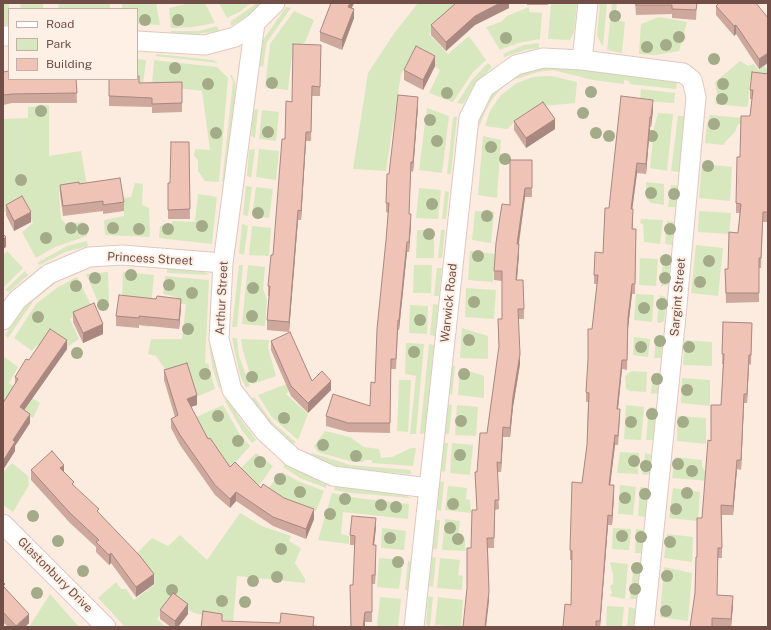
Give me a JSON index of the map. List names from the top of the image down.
{
  "streets": {
    "street": [
      "Princess Street",
      "Sargint Street",
      "Arthur Street",
      "Warwick Road",
      "Glastonbury Drive"
    ]
  },
  "crossings": [
    ["Princess Street", "Arthur Street"],
    ["Sargint Street", "Warwick Road"],
    ["Arthur Street", "Warwick Road"]
  ],
  "legend": ["Road", "Park", "Building"]
}
